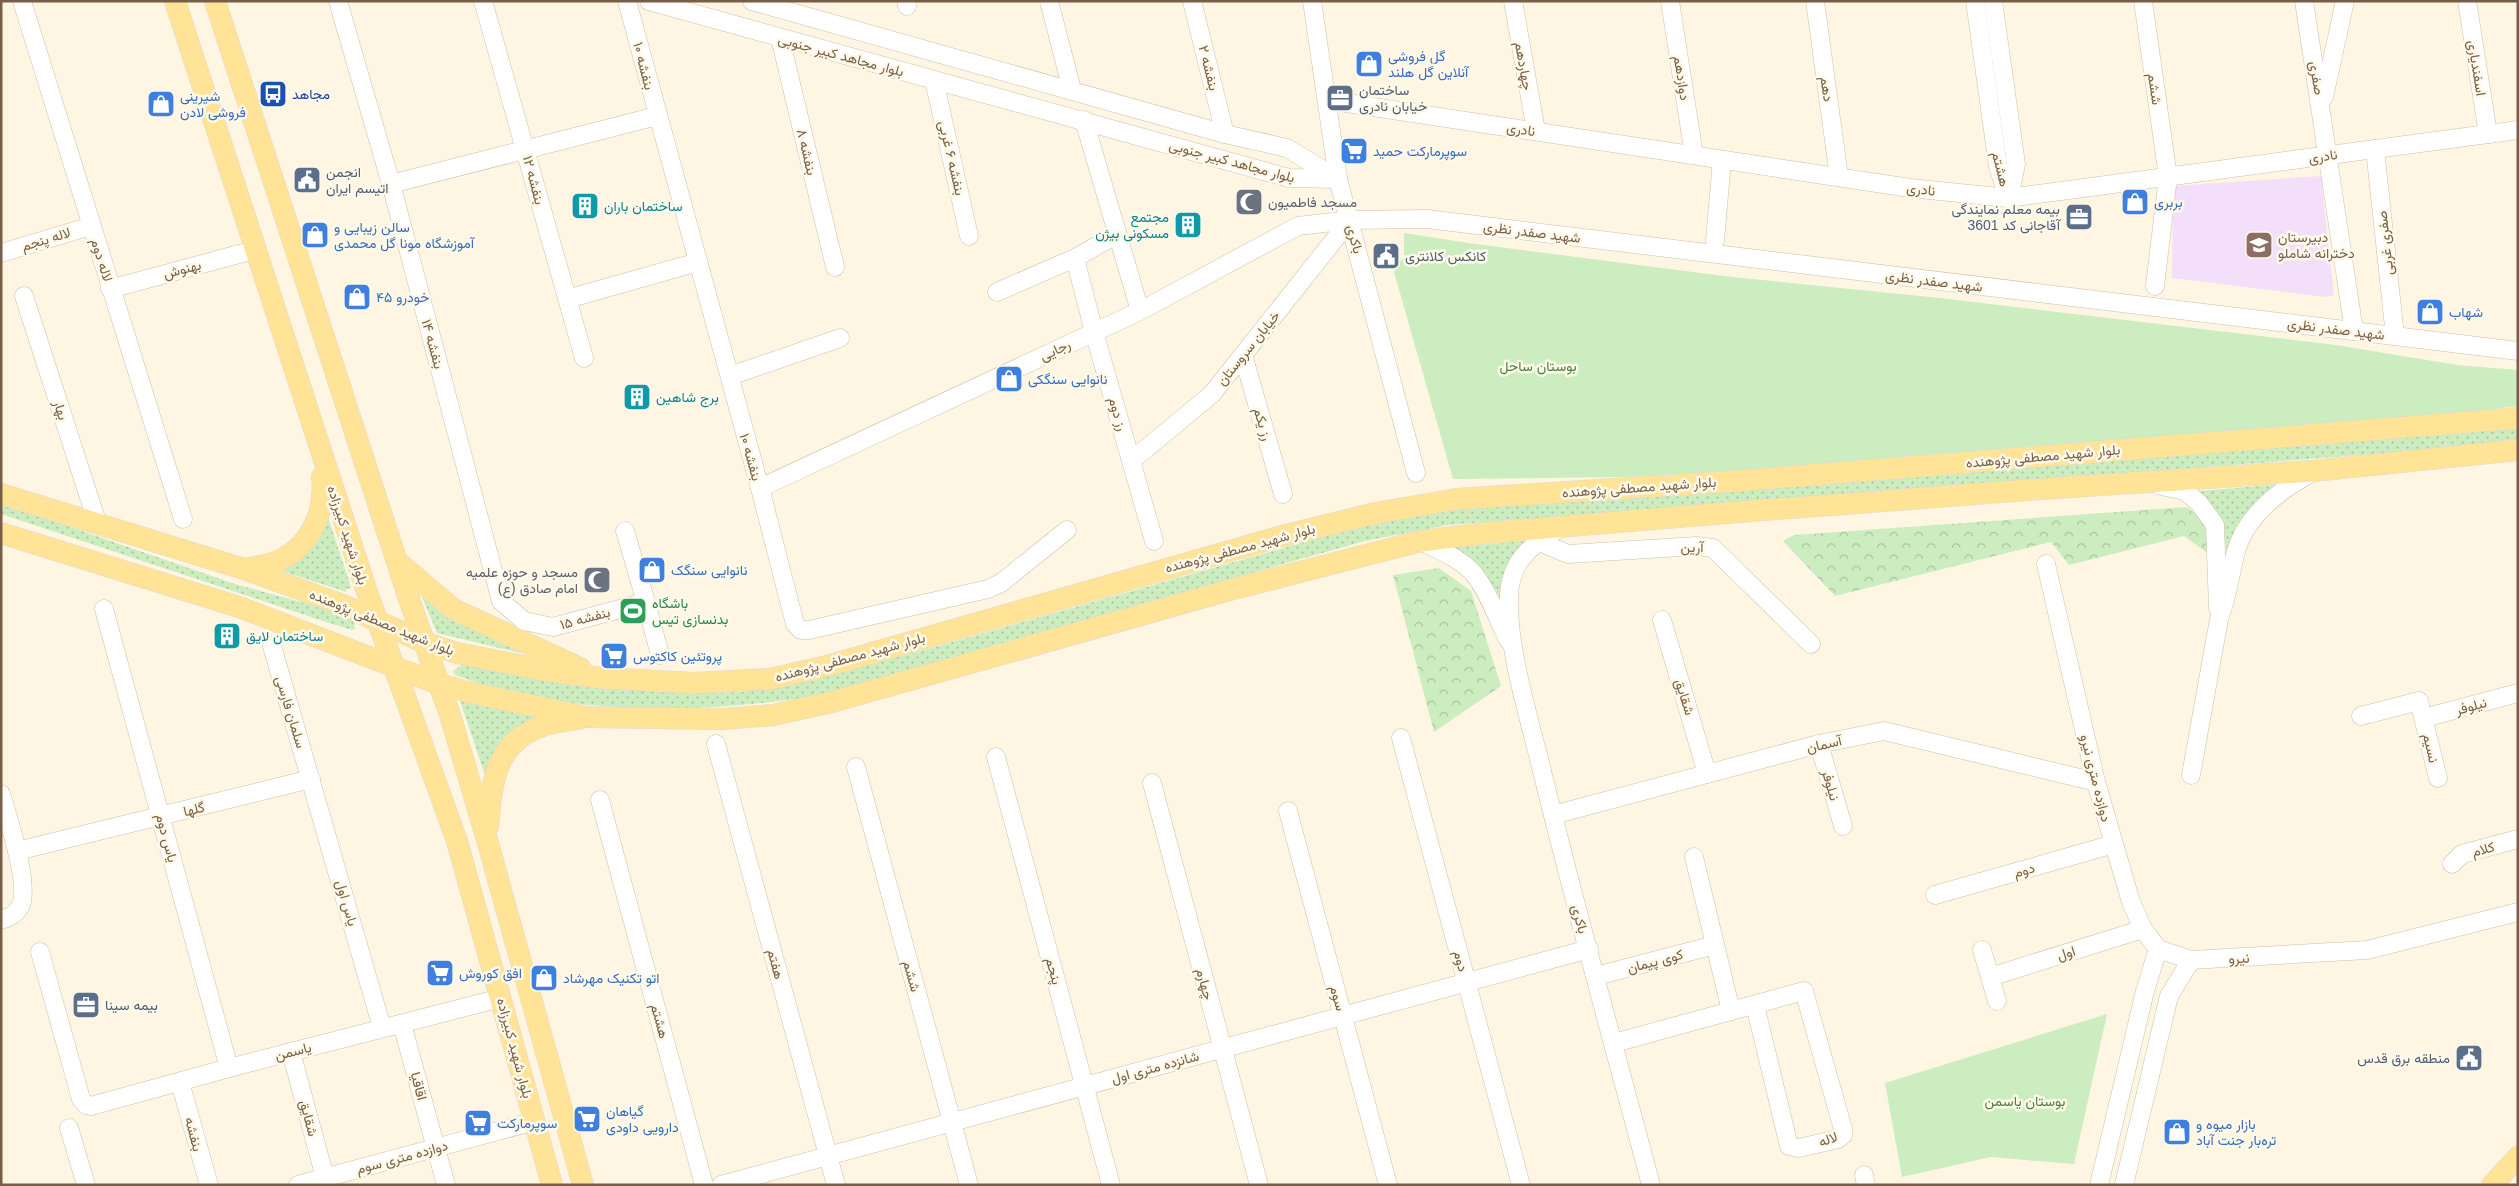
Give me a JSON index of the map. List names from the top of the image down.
{
  "streets": {
    "main road": ["بلوار شهید مصطفی پژوهنده", "بلوار شهید کبیرزاده"],
    "street": [
      "بلوار مجاهد کبیر جنوبی",
      "بنفشه ۱۰",
      "چهاردهم",
      "بنفشه ۲",
      "اسفندیاری",
      "دوازدهم",
      "صفری",
      "دهم",
      "ششم",
      "نادری",
      "بنفشه ۸",
      "بنفشه ۶ غربی",
      "هشتم",
      "بنفشه ۱۲",
      "شهید صفدر نظری",
      "لاله پنجم",
      "باکری",
      "صفری غربی",
      "لاله دوم",
      "بهنوش",
      "بنفشه ۱۴",
      "خیابان سروستان",
      "رجایی",
      "بهار",
      "رز دوم",
      "رز یکم",
      "آرین",
      "بنفشه ۱۵",
      "شقایق",
      "نیلوفر",
      "سلمان فارسی",
      "آسمان",
      "نسیم",
      "دوازده متری نیرو",
      "گلها",
      "یاس دوم",
      "کلام",
      "دوم",
      "یاس اول",
      "اول",
      "نیرو",
      "کوی پیمان",
      "هفتم",
      "پنجم",
      "چهارم",
      "سوم",
      "یاسمن",
      "شانزده متری اول",
      "اقاقیا",
      "بنفشه",
      "لاله",
      "دوازده متری سوم"
    ]
  },
  "crossings": [
    ["بلوار مجاهد کبیر جنوبی", "بنفشه ۲"],
    ["بلوار مجاهد کبیر جنوبی", "بنفشه ۸"],
    ["بلوار مجاهد کبیر جنوبی", "بنفشه ۶ غربی"],
    ["بلوار مجاهد کبیر جنوبی", "باکری"],
    ["بنفشه ۱۰", "رجایی"],
    ["چهاردهم", "نادری"],
    ["اسفندیاری", "نادری"],
    ["دوازدهم", "نادری"],
    ["صفری", "نادری"],
    ["دهم", "نادری"],
    ["ششم", "نادری"],
    ["ششم", "شانزده متری اول"],
    ["نادری", "هشتم"],
    ["نادری", "باکری"],
    ["نادری", "صفری غربی"],
    ["شهید صفدر نظری", "باکری"],
    ["شهید صفدر نظری", "صفری غربی"],
    ["شهید صفدر نظری", "خیابان سروستان"],
    ["شهید صفدر نظری", "رجایی"],
    ["لاله پنجم", "لاله دوم"],
    ["باکری", "خیابان سروستان"],
    ["باکری", "رجایی"],
    ["باکری", "آرین"],
    ["باکری", "آسمان"],
    ["باکری", "کوی پیمان"],
    ["باکری", "شانزده متری اول"],
    ["باکری", "لاله"],
    ["لاله دوم", "بهنوش"],
    ["بهنوش", "بلوار شهید کبیرزاده"],
    ["بنفشه ۱۴", "بنفشه ۱۵"],
    ["خیابان سروستان", "رجایی"],
    ["خیابان سروستان", "رز دوم"],
    ["خیابان سروستان", "رز یکم"],
    ["رجایی", "رز دوم"],
    ["بهار", "بلوار شهید مصطفی پژوهنده"],
    ["بلوار شهید مصطفی پژوهنده", "بلوار شهید کبیرزاده"],
    ["بلوار شهید کبیرزاده", "یاسمن"],
    ["بلوار شهید کبیرزاده", "دوازده متری سوم"],
    ["شقایق", "آسمان"],
    ["شقایق", "یاسمن"],
    ["شقایق", "دوازده متری سوم"],
    ["نیلوفر", "آسمان"],
    ["نیلوفر", "نسیم"],
    ["سلمان فارسی", "گلها"],
    ["سلمان فارسی", "یاس اول"],
    ["آسمان", "دوازده متری نیرو"],
    ["دوازده متری نیرو", "دوم"],
    ["دوازده متری نیرو", "اول"],
    ["گلها", "یاس دوم"],
    ["گلها", "یاس اول"],
    ["یاس دوم", "یاسمن"],
    ["دوم", "شانزده متری اول"],
    ["یاس اول", "یاسمن"],
    ["هفتم", "شانزده متری اول"],
    ["پنجم", "شانزده متری اول"],
    ["چهارم", "شانزده متری اول"],
    ["سوم", "شانزده متری اول"],
    ["یاسمن", "اقاقیا"],
    ["یاسمن", "بنفشه"],
    ["اقاقیا", "دوازده متری سوم"]
  ],
  "parks": ["بوستان ساحل", "بوستان یاسمن"],
  "places": {
    "shop": [
      "گل فروشی آنلاین گل هلند",
      "شیرینی فروشی لادن",
      "بربری",
      "سالن زیبایی و آموزشگاه مونا گل محمدی",
      "خودرو ۴۵",
      "شهاب",
      "نانوایی سنگکی",
      "نانوایی سنگک",
      "اتو تکنیک مهرشاد",
      "بازار میوه و تره‌بار جنت آباد"
    ],
    "bus stop": ["مجاهد"],
    "office": ["ساختمان خیابان نادری", "بیمه معلم نمایندگی آقاجانی کد 3601", "بیمه سینا"],
    "supermarket": [
      "سوپرمارکت حمید",
      "پروتئین کاکتوس",
      "افق کوروش",
      "گیاهان دارویی داودی",
      "سوپرمارکت"
    ],
    "public building": ["انجمن اتیسم ایران", "کانکس کلانتری", "منطقه برق قدس"],
    "mosque": ["مسجد فاطمیون", "مسجد و حوزه علمیه امام صادق (ع)"],
    "building": [
      "ساختمان باران",
      "مجتمع مسکونی بیژن",
      "برج شاهین",
      "ساختمان لایق"
    ],
    "school or university": ["دبیرستان دخترانه شاملو"],
    "sports": ["باشگاه بدنسازی تیس"]
  }
}
